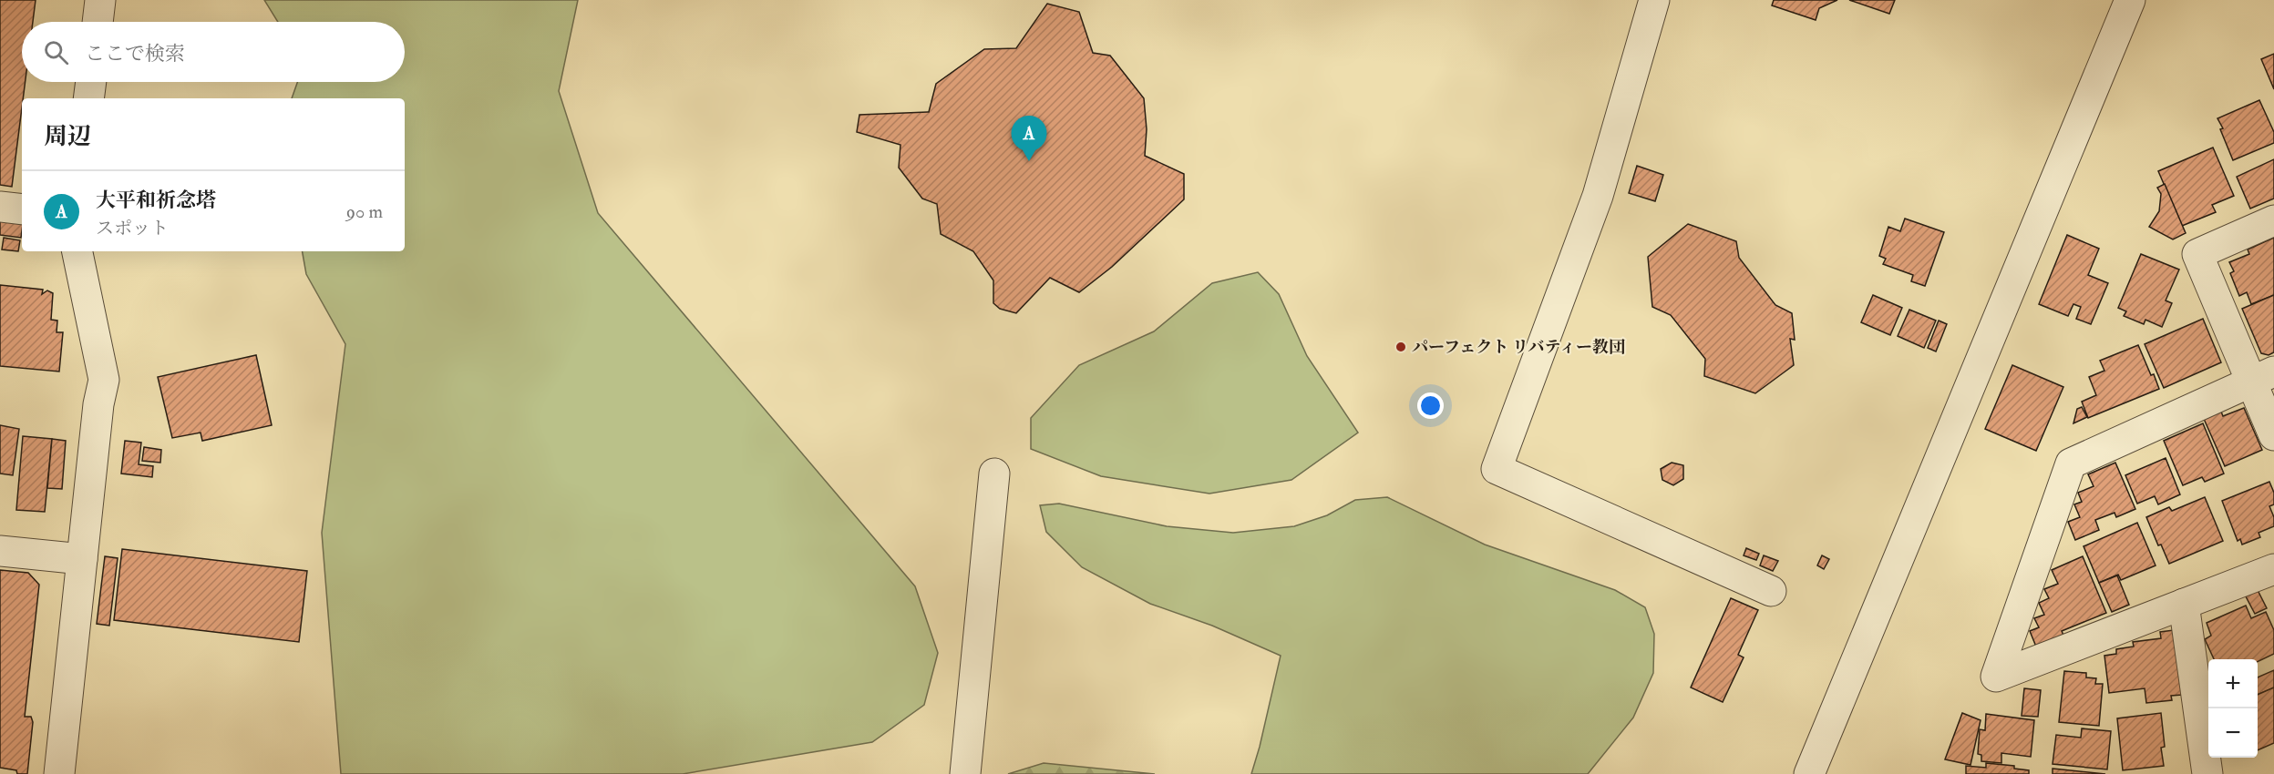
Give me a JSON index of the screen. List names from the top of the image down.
{
  "places": ["パーフェクト リバティー教団"],
  "page": {
    "search": "ここで検索",
    "heading": "周辺",
    "pins": "A",
    "list": [
      {
        "mark": "A",
        "name": "大平和祈念塔",
        "note": "スポット",
        "value": "90 m"
      }
    ],
    "map_buttons": ["+", "−"]
  }
}
